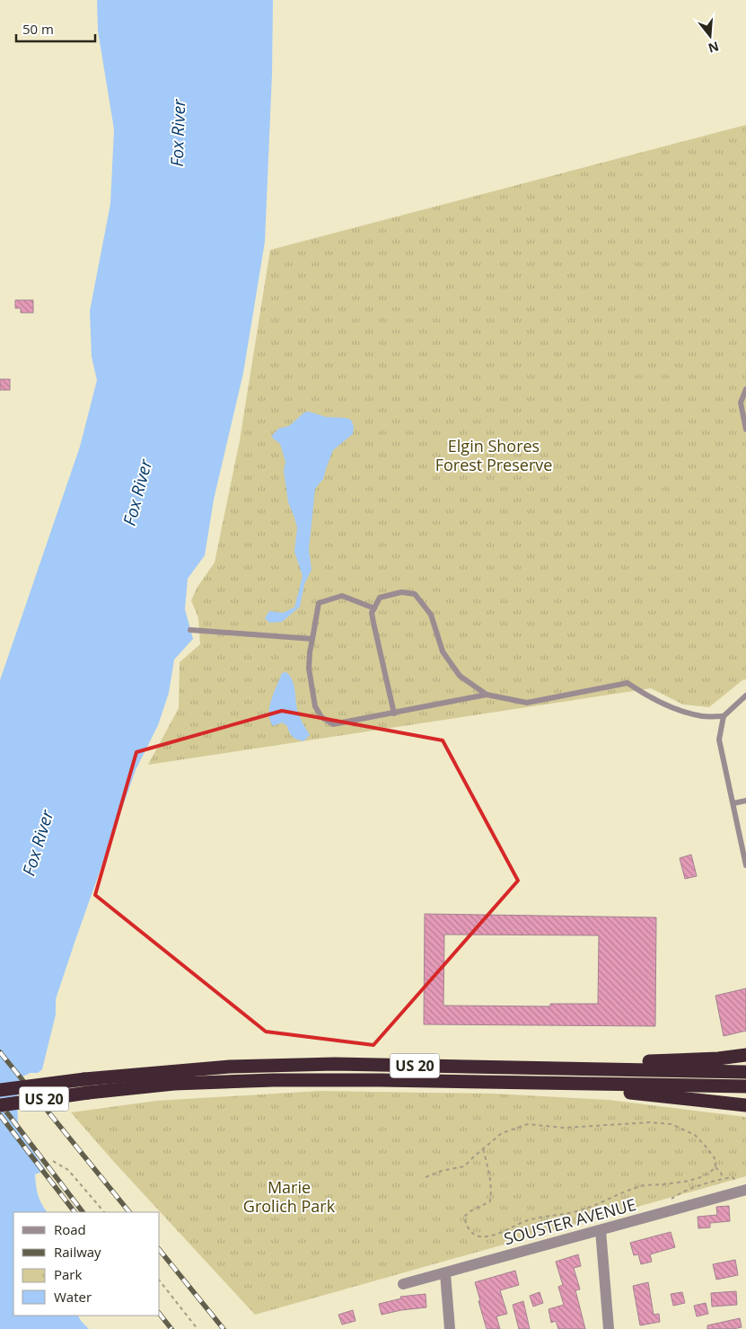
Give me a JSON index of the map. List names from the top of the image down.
{
  "streets": {
    "highway": ["US 20"],
    "street": ["SOUSTER AVENUE"]
  },
  "water": ["Fox River"],
  "parks": ["Elgin Shores Forest Preserve", "Marie Grolich Park"],
  "legend": [
    "Road",
    "Railway",
    "Park",
    "Water"
  ],
  "scale_bar": "50 m",
  "north": "bottom"
}
